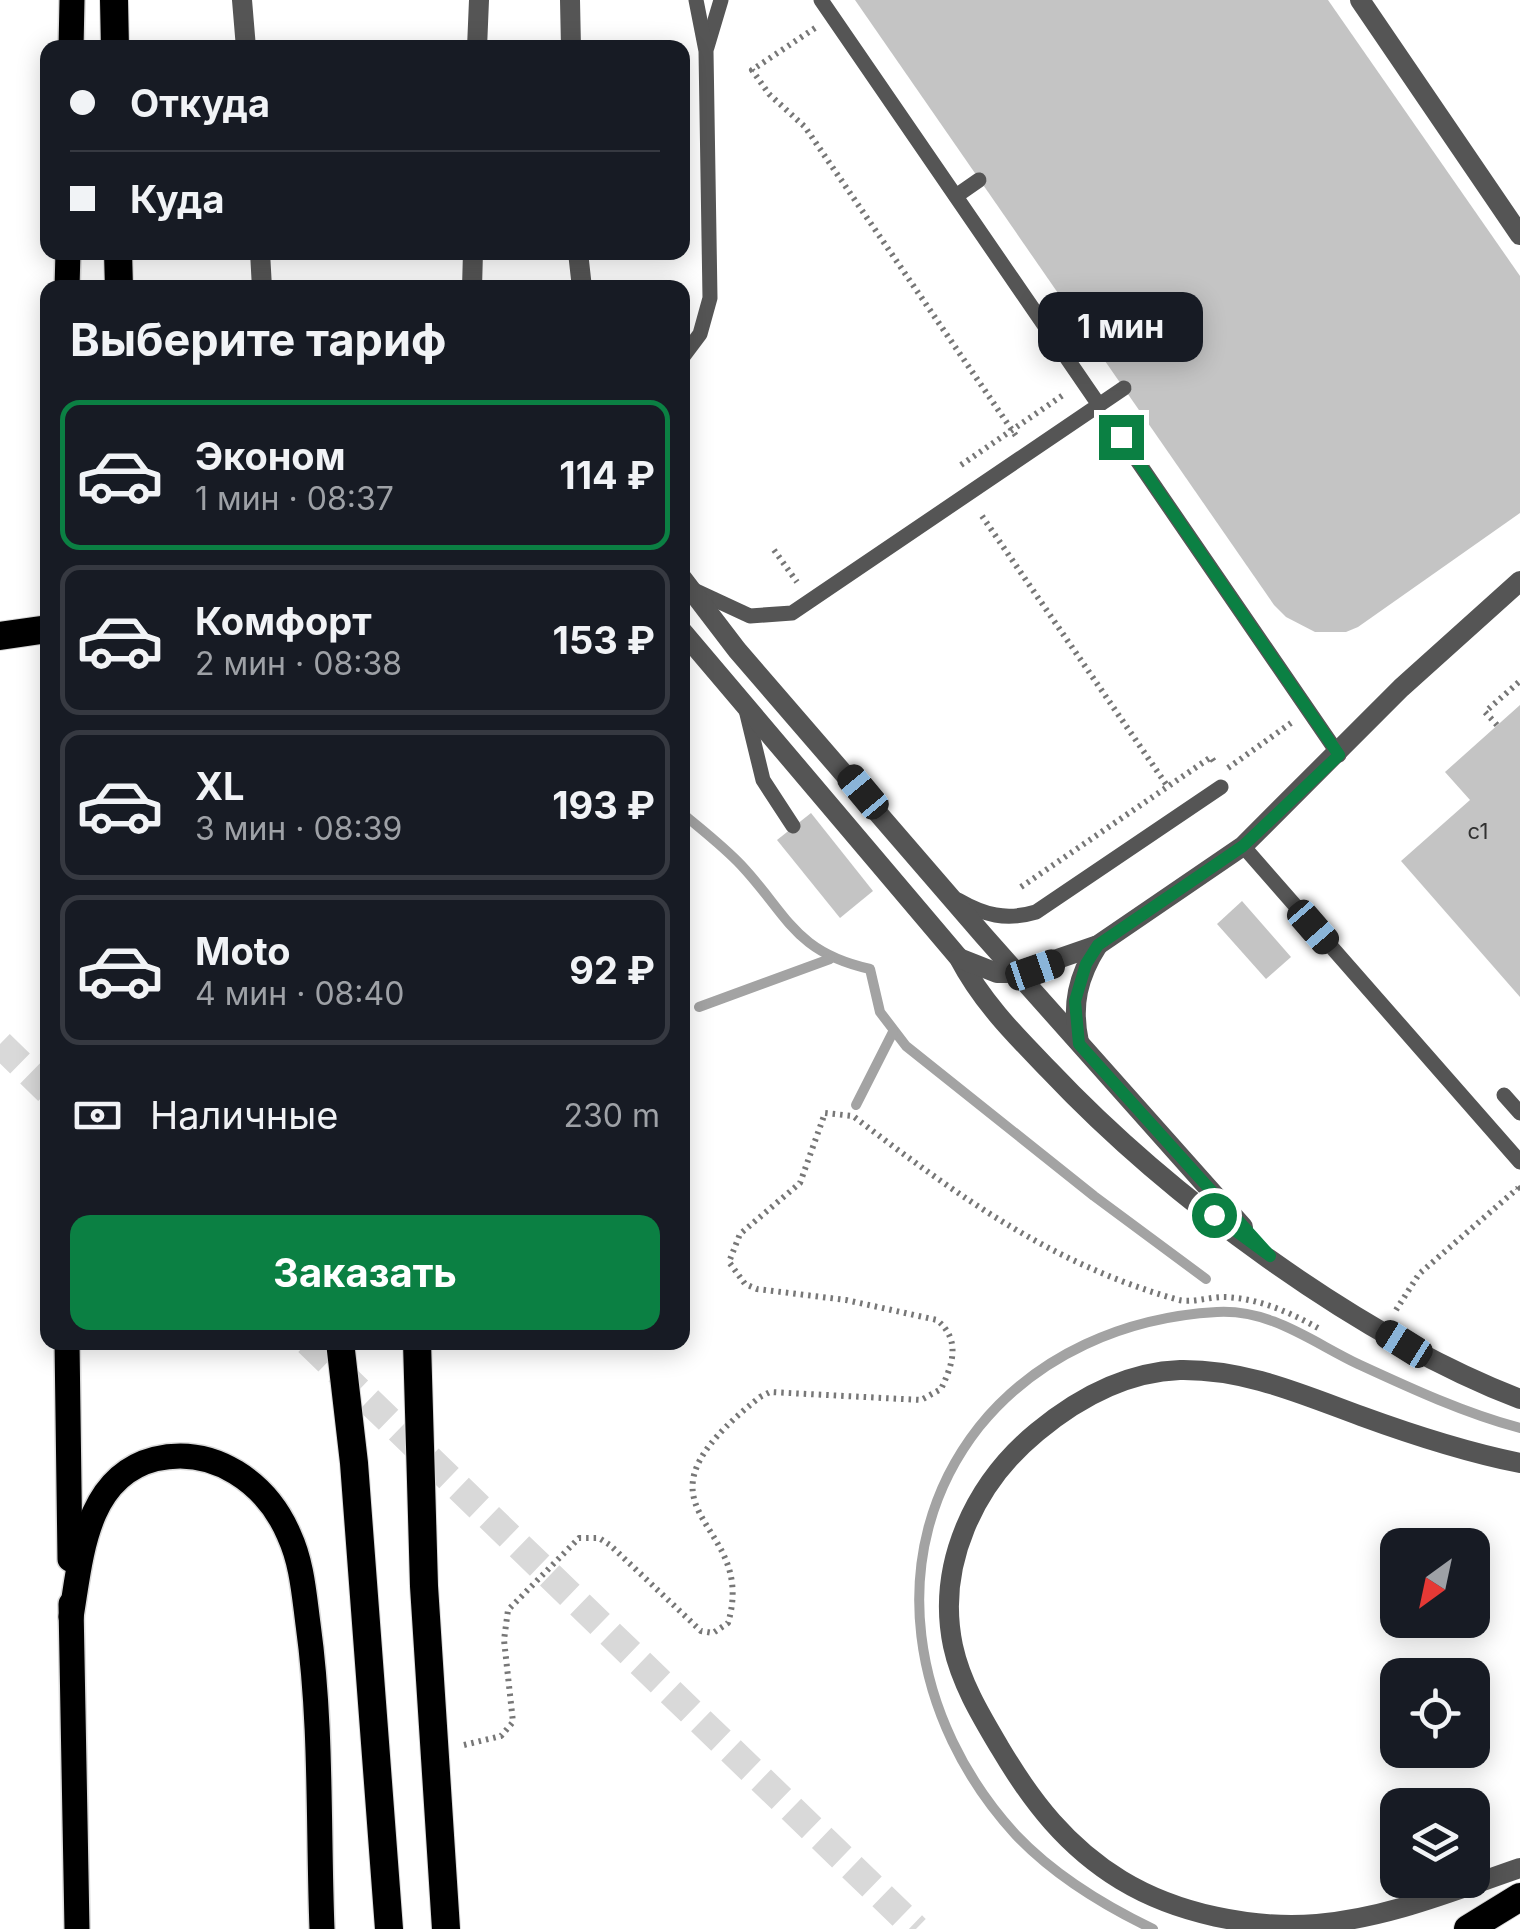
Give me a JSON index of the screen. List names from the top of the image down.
{
  "house_numbers": ["с1"],
  "north": "bottom left",
  "page": {
    "banner": ["Откуда", "Куда"],
    "heading": "Выберите тариф",
    "bubble": "1 мин",
    "list": [
      {
        "name": "Эконом",
        "note": "1 мин · 08:37",
        "value": "114 ₽"
      },
      {
        "name": "Комфорт",
        "note": "2 мин · 08:38",
        "value": "153 ₽"
      },
      {
        "name": "XL",
        "note": "3 мин · 08:39",
        "value": "193 ₽"
      },
      {
        "name": "Moto",
        "note": "4 мин · 08:40",
        "value": "92 ₽"
      }
    ],
    "pay": ["Наличные", "230 m"],
    "buttons": "Заказать"
  }
}
